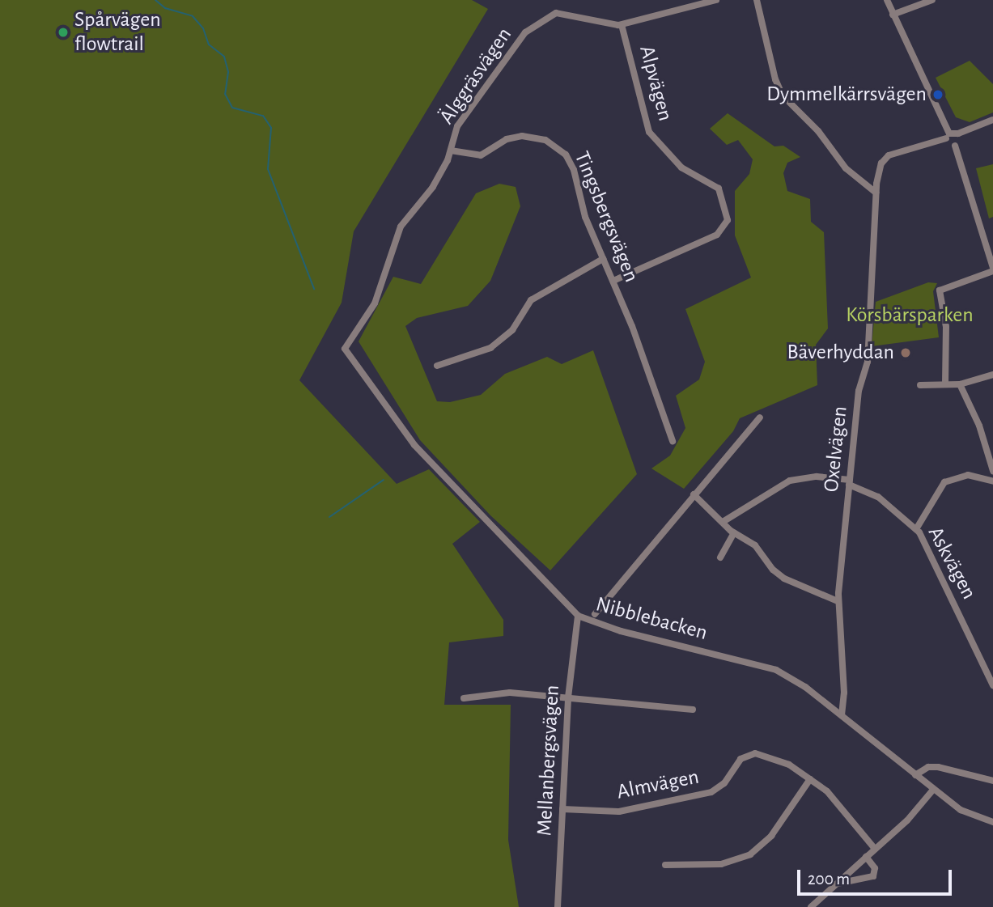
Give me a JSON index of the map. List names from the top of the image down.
{
  "streets": {
    "street": [
      "Älggräsvägen",
      "Alpvägen",
      "Tingsbergsvägen",
      "Oxelvägen",
      "Askvägen",
      "Nibblebacken",
      "Mellanbergsvägen",
      "Almvägen"
    ]
  },
  "crossings": [
    ["Älggräsvägen", "Alpvägen"],
    ["Älggräsvägen", "Tingsbergsvägen"],
    ["Älggräsvägen", "Nibblebacken"],
    ["Alpvägen", "Tingsbergsvägen"],
    ["Oxelvägen", "Askvägen"],
    ["Oxelvägen", "Nibblebacken"],
    ["Nibblebacken", "Mellanbergsvägen"],
    ["Mellanbergsvägen", "Almvägen"]
  ],
  "parks": ["Körsbärsparken"],
  "places": ["Spårvägen flowtrail", "Dymmelkärrsvägen", "Bäverhyddan"],
  "scale_bar": "200 m"
}
